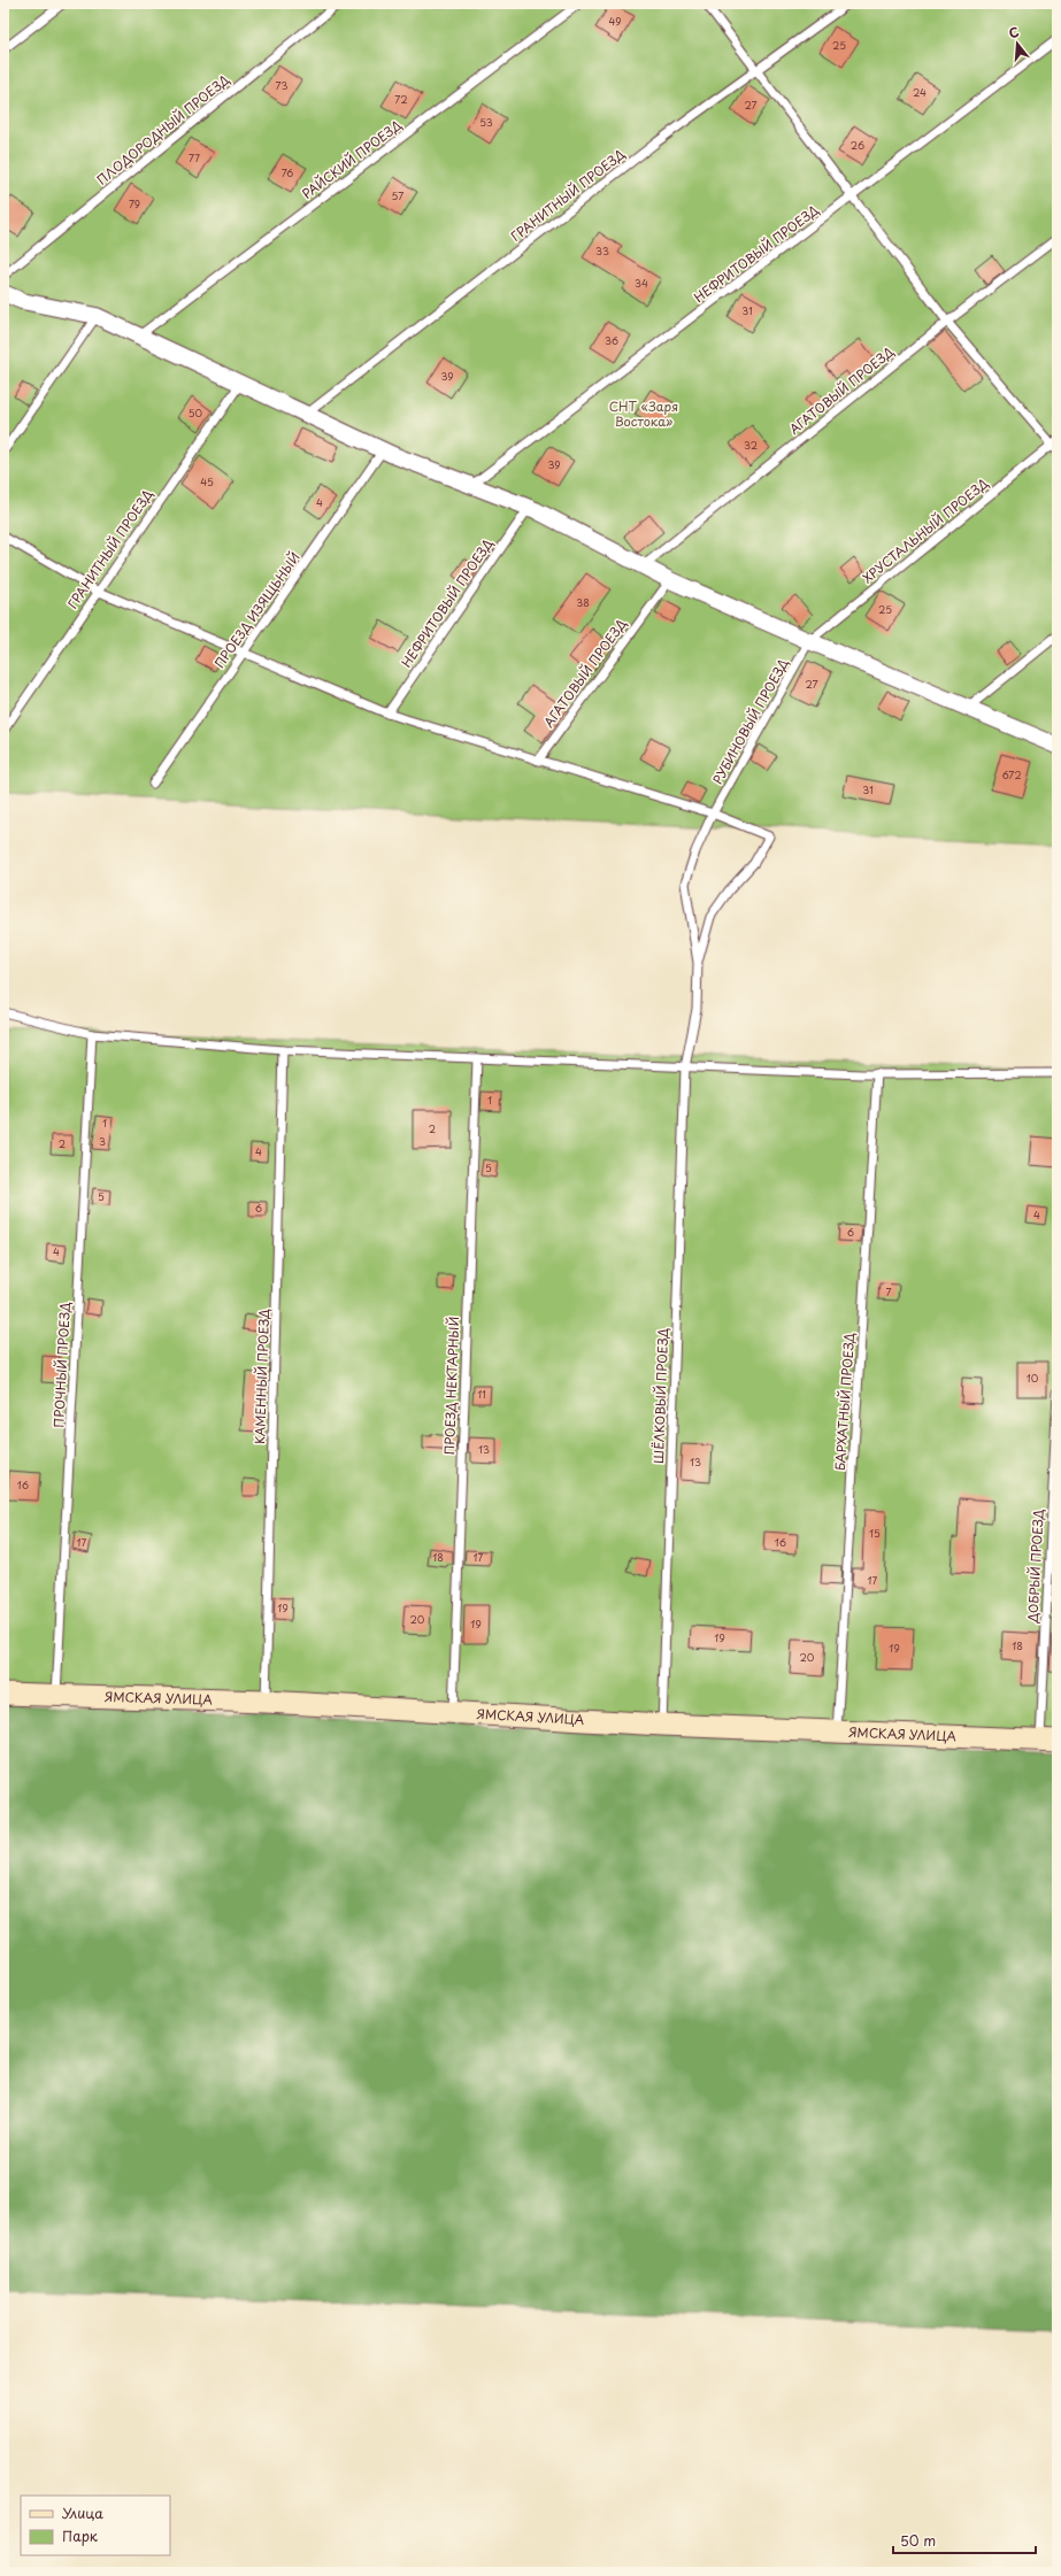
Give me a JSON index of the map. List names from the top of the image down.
{
  "streets": {
    "street": ["ЯМСКАЯ УЛИЦА"],
    "lane": [
      "ПЛОДОРОДНЫЙ ПРОЕЗД",
      "РАЙСКИЙ ПРОЕЗД",
      "ГРАНИТНЫЙ ПРОЕЗД",
      "НЕФРИТОВЫЙ ПРОЕЗД",
      "АГАТОВЫЙ ПРОЕЗД",
      "ХРУСТАЛЬНЫЙ ПРОЕЗД",
      "ПРОЕЗД ИЗЯЩЬНЫЙ",
      "РУБИНОВЫЙ ПРОЕЗД",
      "ПРОЧНЫЙ ПРОЕЗД",
      "КАМЕННЫЙ ПРОЕЗД",
      "ПРОЕЗД НЕКТАРНЫЙ",
      "ШЁЛКОВЫЙ ПРОЕЗД",
      "БАРХАТНЫЙ ПРОЕЗД",
      "ДОБРЫЙ ПРОЕЗД"
    ]
  },
  "crossings": [
    ["ХРУСТАЛЬНЫЙ ПРОЕЗД", "РУБИНОВЫЙ ПРОЕЗД"],
    ["РУБИНОВЫЙ ПРОЕЗД", "ШЁЛКОВЫЙ ПРОЕЗД"],
    ["ПРОЧНЫЙ ПРОЕЗД", "ЯМСКАЯ УЛИЦА"],
    ["КАМЕННЫЙ ПРОЕЗД", "ЯМСКАЯ УЛИЦА"],
    ["ПРОЕЗД НЕКТАРНЫЙ", "ЯМСКАЯ УЛИЦА"],
    ["ШЁЛКОВЫЙ ПРОЕЗД", "ЯМСКАЯ УЛИЦА"],
    ["БАРХАТНЫЙ ПРОЕЗД", "ЯМСКАЯ УЛИЦА"],
    ["ДОБРЫЙ ПРОЕЗД", "ЯМСКАЯ УЛИЦА"]
  ],
  "parks": ["СНТ «Заря Востока»"],
  "house_numbers": [
    "49",
    "25",
    "73",
    "24",
    "72",
    "27",
    "53",
    "26",
    "77",
    "76",
    "57",
    "79",
    "33",
    "34",
    "31",
    "36",
    "39",
    "50",
    "32",
    "39",
    "45",
    "4",
    "38",
    "25",
    "27",
    "672",
    "31",
    "1",
    "1",
    "2",
    "3",
    "2",
    "4",
    "5",
    "5",
    "6",
    "4",
    "6",
    "4",
    "7",
    "10",
    "11",
    "13",
    "13",
    "16",
    "15",
    "17",
    "16",
    "18",
    "17",
    "17",
    "19",
    "20",
    "19",
    "19",
    "18",
    "19",
    "20"
  ],
  "legend": ["Улица", "Парк"],
  "scale_bar": "50 m",
  "north": "top"
}
